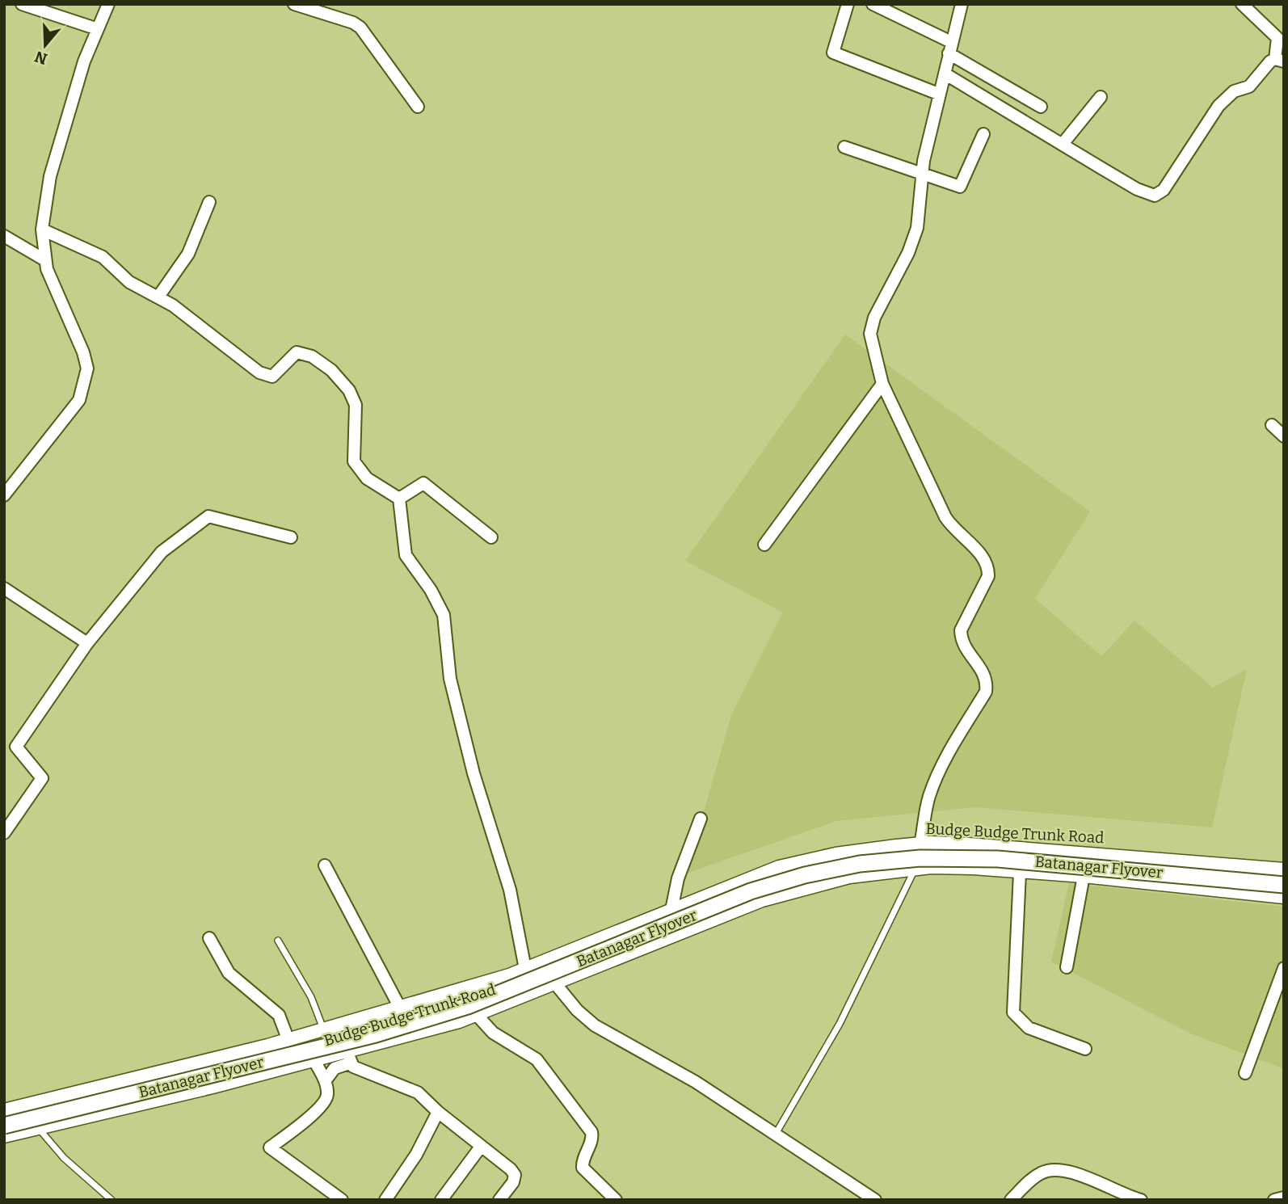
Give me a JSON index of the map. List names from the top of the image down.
{
  "streets": {
    "main road": ["Batanagar Flyover"],
    "street": ["Budge Budge Trunk Road"]
  },
  "north": "bottom"
}
